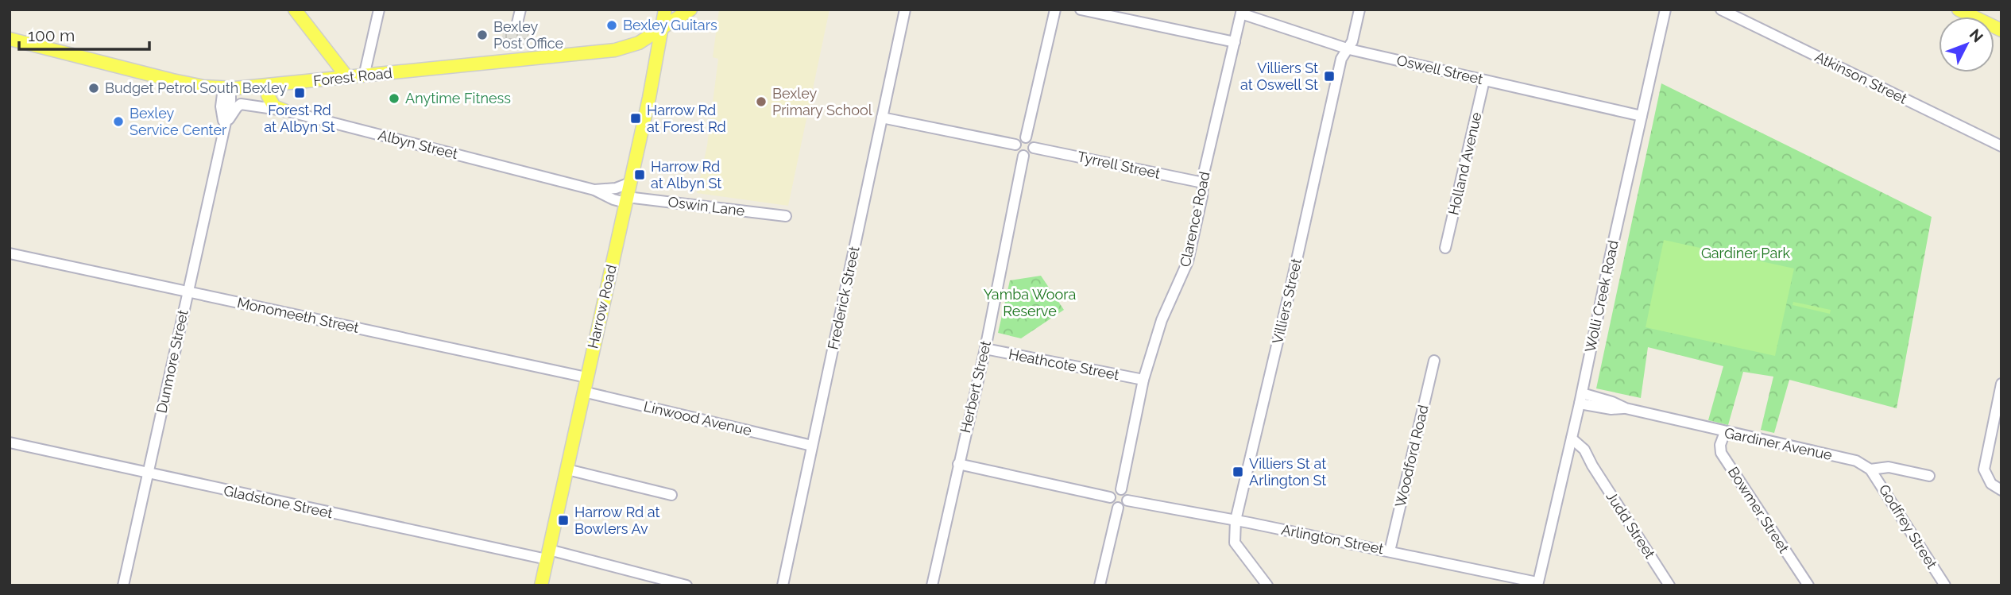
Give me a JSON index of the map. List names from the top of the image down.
{
  "streets": {
    "main road": ["Forest Road", "Harrow Road"],
    "street": [
      "Oswell Street",
      "Atkinson Street",
      "Albyn Street",
      "Holland Avenue",
      "Tyrrell Street",
      "Oswin Lane",
      "Clarence Road",
      "Wolli Creek Road",
      "Frederick Street",
      "Villiers Street",
      "Monomeeth Street",
      "Dunmore Street",
      "Heathcote Street",
      "Herbert Street",
      "Linwood Avenue",
      "Gardiner Avenue",
      "Woodford Road",
      "Gladstone Street",
      "Bowmer Street",
      "Judd Street",
      "Godfrey Street",
      "Arlington Street"
    ]
  },
  "crossings": [
    ["Oswell Street", "Holland Avenue"],
    ["Oswell Street", "Clarence Road"],
    ["Oswell Street", "Wolli Creek Road"],
    ["Oswell Street", "Villiers Street"],
    ["Forest Road", "Harrow Road"],
    ["Forest Road", "Dunmore Street"],
    ["Albyn Street", "Oswin Lane"],
    ["Albyn Street", "Harrow Road"],
    ["Albyn Street", "Dunmore Street"],
    ["Tyrrell Street", "Clarence Road"],
    ["Tyrrell Street", "Herbert Street"],
    ["Oswin Lane", "Harrow Road"],
    ["Clarence Road", "Heathcote Street"],
    ["Clarence Road", "Arlington Street"],
    ["Wolli Creek Road", "Gardiner Avenue"],
    ["Wolli Creek Road", "Judd Street"],
    ["Wolli Creek Road", "Arlington Street"],
    ["Frederick Street", "Linwood Avenue"],
    ["Villiers Street", "Arlington Street"],
    ["Harrow Road", "Monomeeth Street"],
    ["Harrow Road", "Linwood Avenue"],
    ["Harrow Road", "Gladstone Street"],
    ["Monomeeth Street", "Dunmore Street"],
    ["Dunmore Street", "Gladstone Street"],
    ["Heathcote Street", "Herbert Street"],
    ["Gardiner Avenue", "Bowmer Street"],
    ["Gardiner Avenue", "Godfrey Street"],
    ["Woodford Road", "Arlington Street"]
  ],
  "parks": ["Gardiner Park", "Yamba Woora Reserve"],
  "places": {
    "other": [
      "Bexley Guitars",
      "Bexley Post Office",
      "Budget Petrol South Bexley",
      "Anytime Fitness",
      "Bexley Primary School",
      "Bexley Service Center"
    ],
    "transit": [
      "Villiers St at Oswell St",
      "Forest Rd at Albyn St",
      "Harrow Rd at Forest Rd",
      "Harrow Rd at Albyn St",
      "Villiers St at Arlington St",
      "Harrow Rd at Bowlers Av"
    ]
  },
  "scale_bar": "100 m",
  "north": "top right"
}
